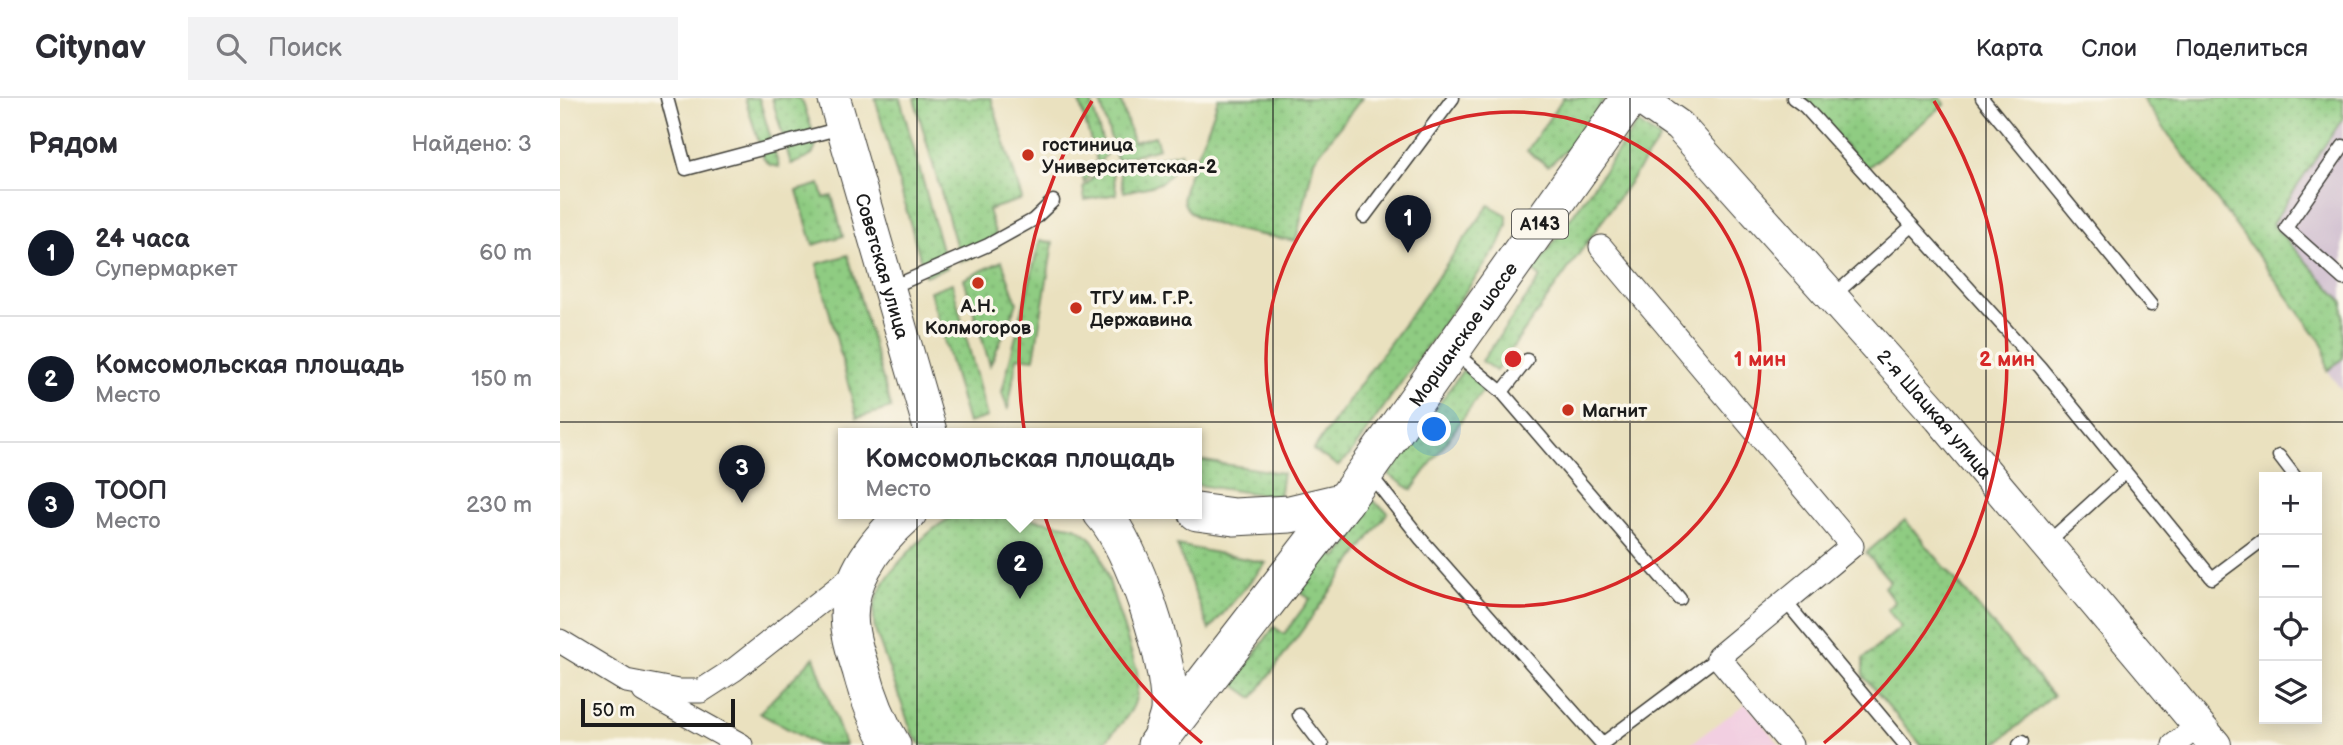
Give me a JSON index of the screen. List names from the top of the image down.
{
  "streets": {
    "main road": ["А143", "Моршанское шоссе"],
    "street": ["Советская улица", "2-я Шацкая улица"]
  },
  "places": [
    "гостиница Университетская-2",
    "А.Н. Колмогоров",
    "ТГУ им. Г.Р. Державина",
    "Магнит"
  ],
  "scale_bar": "50 m",
  "page": {
    "header": "Citynav",
    "search": "Поиск",
    "nav": ["Карта", "Слои", "Поделиться"],
    "heading": ["Рядом", "Найдено: 3"],
    "list": [
      {
        "mark": "1",
        "name": "24 часа",
        "note": "Супермаркет",
        "value": "60 m"
      },
      {
        "mark": "2",
        "name": "Комсомольская площадь",
        "note": "Место",
        "value": "150 m"
      },
      {
        "mark": "3",
        "name": "ТООП",
        "note": "Место",
        "value": "230 m"
      }
    ],
    "pins": ["1", "3", "2"],
    "popup": ["Комсомольская площадь", "Место"],
    "map_buttons": ["+", "−"],
    "scale": "50 m"
  },
  "rings": ["1 мин", "2 мин"]
}
